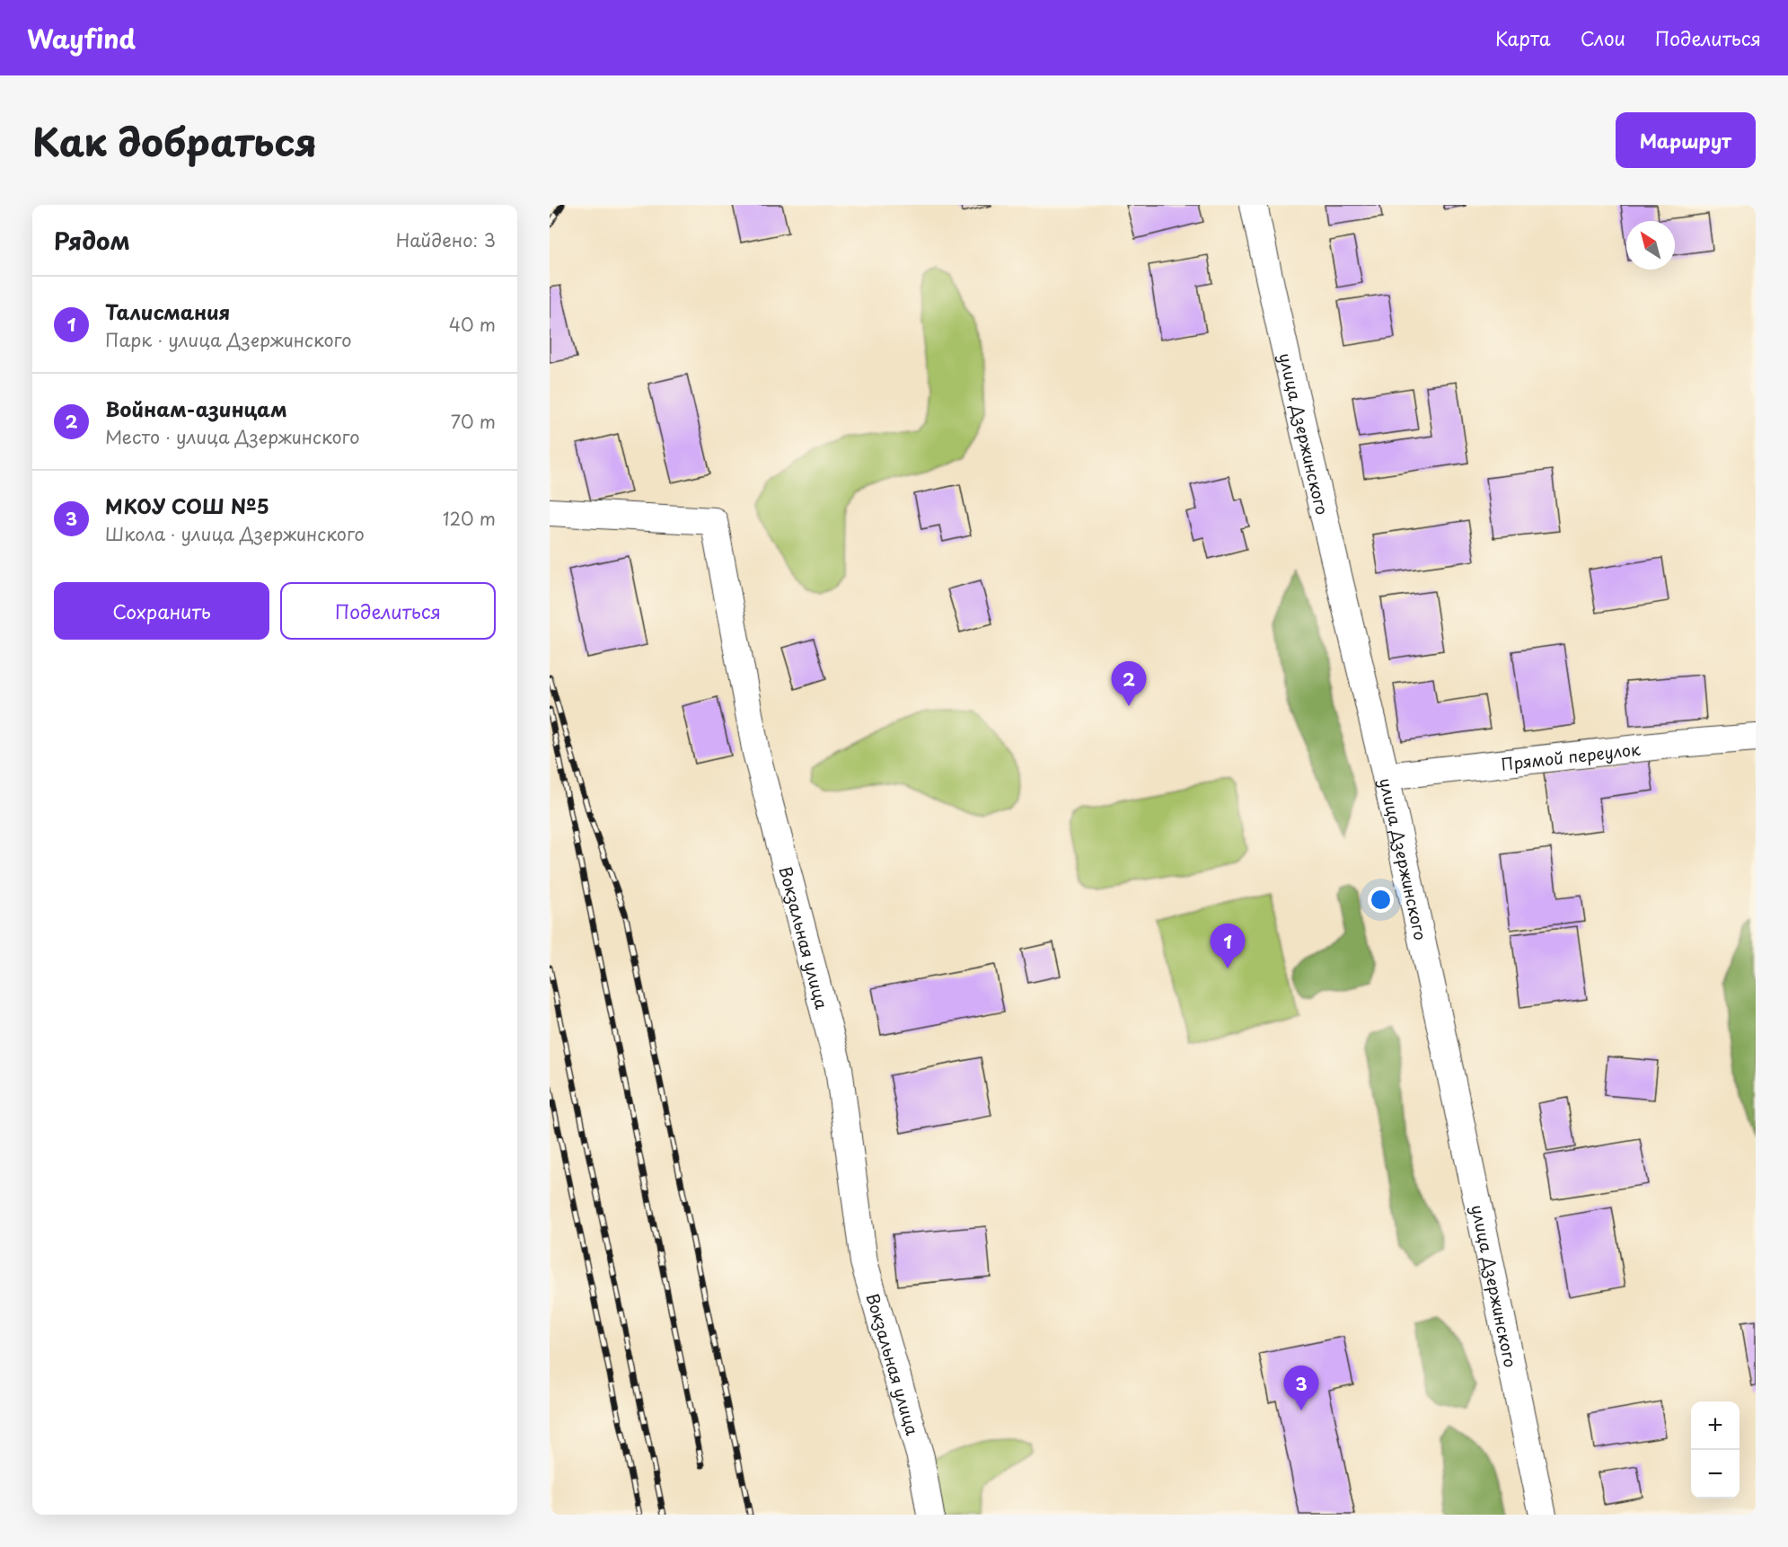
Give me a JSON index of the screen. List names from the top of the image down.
{
  "streets": {
    "street": ["улица Дзержинского", "Прямой переулок", "Вокзальная улица"]
  },
  "crossings": [
    ["улица Дзержинского", "Прямой переулок"]
  ],
  "north": "top left",
  "page": {
    "header": "Wayfind",
    "nav": ["Карта", "Слои", "Поделиться"],
    "title": "Как добраться",
    "buttons": [
      "Маршрут",
      ["Сохранить", "Поделиться"]
    ],
    "heading": ["Рядом", "Найдено: 3"],
    "list": [
      {
        "mark": "1",
        "name": "Талисмания",
        "note": "Парк · улица Дзержинского",
        "value": "40 m"
      },
      {
        "mark": "2",
        "name": "Войнам-азинцам",
        "note": "Место · улица Дзержинского",
        "value": "70 m"
      },
      {
        "mark": "3",
        "name": "МКОУ СОШ №5",
        "note": "Школа · улица Дзержинского",
        "value": "120 m"
      }
    ],
    "pins": ["2", "1", "3"],
    "map_buttons": ["+", "−"]
  }
}
